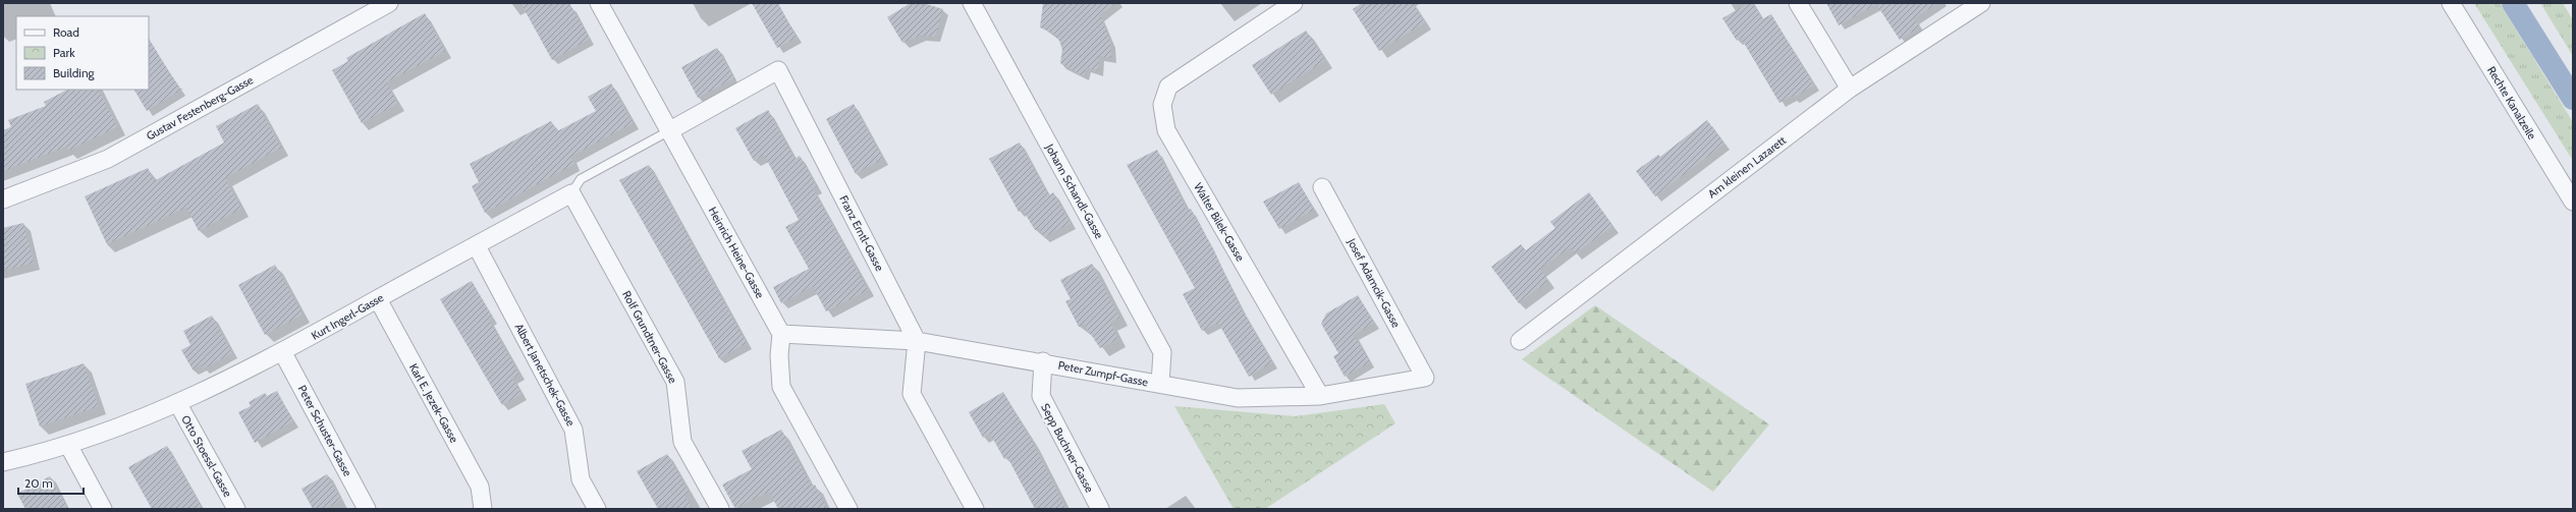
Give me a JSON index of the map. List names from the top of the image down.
{
  "streets": {
    "street": [
      "Rechte Kanalzeile",
      "Gustav Festenberg-Gasse",
      "Am kleinen Lazarett",
      "Johann Schandl-Gasse",
      "Walter Bilek-Gasse",
      "Franz Erntl-Gasse",
      "Heinrich Heine-Gasse",
      "Josef Adamcik-Gasse",
      "Kurt Ingerl-Gasse",
      "Rolf Grundtner-Gasse",
      "Peter Zumpf-Gasse",
      "Albert Janetschek-Gasse",
      "Karl E. Jezek-Gasse",
      "Peter Schuster-Gasse",
      "Sepp Buchner-Gasse",
      "Otto Stoessl-Gasse"
    ]
  },
  "crossings": [
    ["Johann Schandl-Gasse", "Peter Zumpf-Gasse"],
    ["Walter Bilek-Gasse", "Peter Zumpf-Gasse"],
    ["Franz Erntl-Gasse", "Heinrich Heine-Gasse"],
    ["Franz Erntl-Gasse", "Kurt Ingerl-Gasse"],
    ["Franz Erntl-Gasse", "Peter Zumpf-Gasse"],
    ["Heinrich Heine-Gasse", "Kurt Ingerl-Gasse"],
    ["Heinrich Heine-Gasse", "Peter Zumpf-Gasse"],
    ["Josef Adamcik-Gasse", "Peter Zumpf-Gasse"],
    ["Kurt Ingerl-Gasse", "Rolf Grundtner-Gasse"],
    ["Kurt Ingerl-Gasse", "Albert Janetschek-Gasse"],
    ["Kurt Ingerl-Gasse", "Karl E. Jezek-Gasse"],
    ["Kurt Ingerl-Gasse", "Peter Schuster-Gasse"],
    ["Kurt Ingerl-Gasse", "Otto Stoessl-Gasse"],
    ["Peter Zumpf-Gasse", "Sepp Buchner-Gasse"]
  ],
  "legend": ["Road", "Park", "Building"],
  "scale_bar": "20 m"
}
